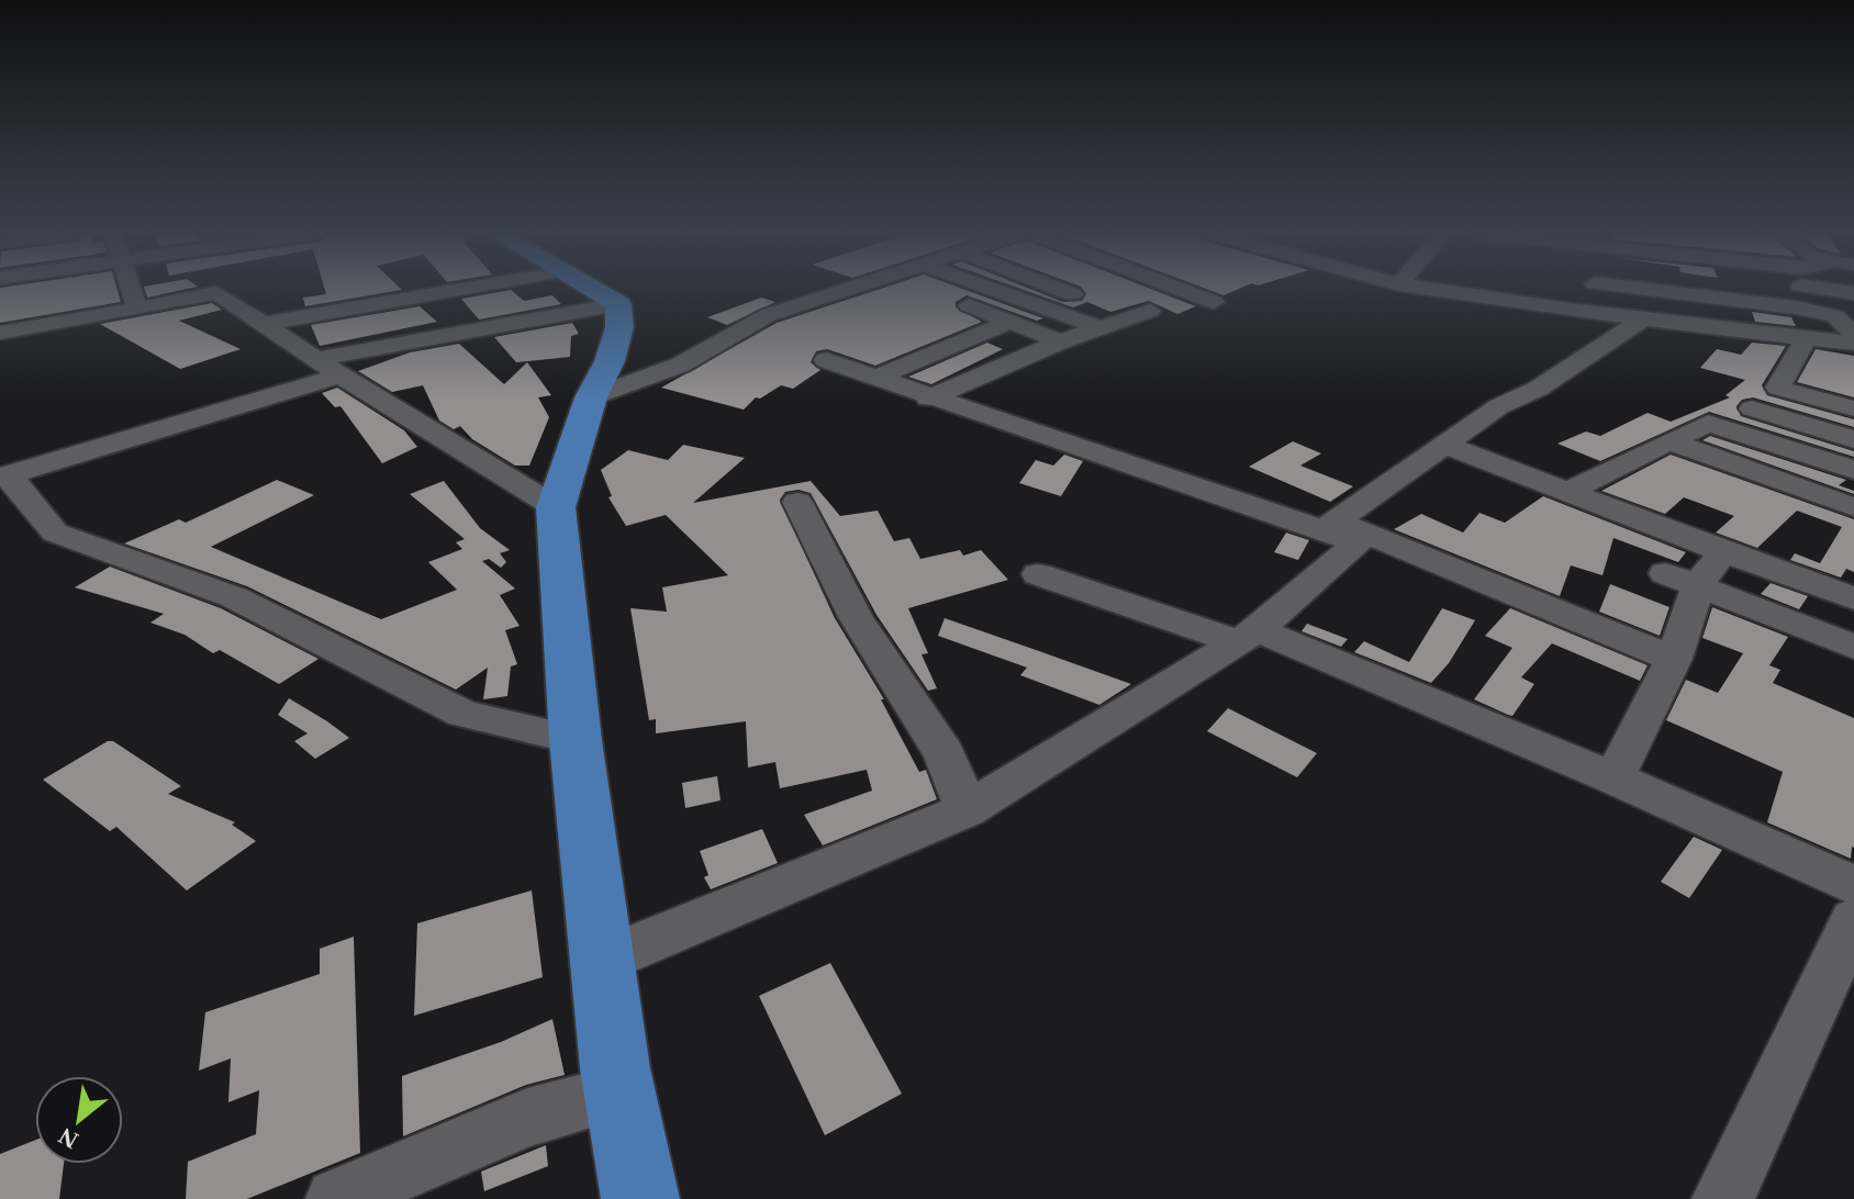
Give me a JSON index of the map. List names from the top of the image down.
{
  "north": "bottom left"
}
